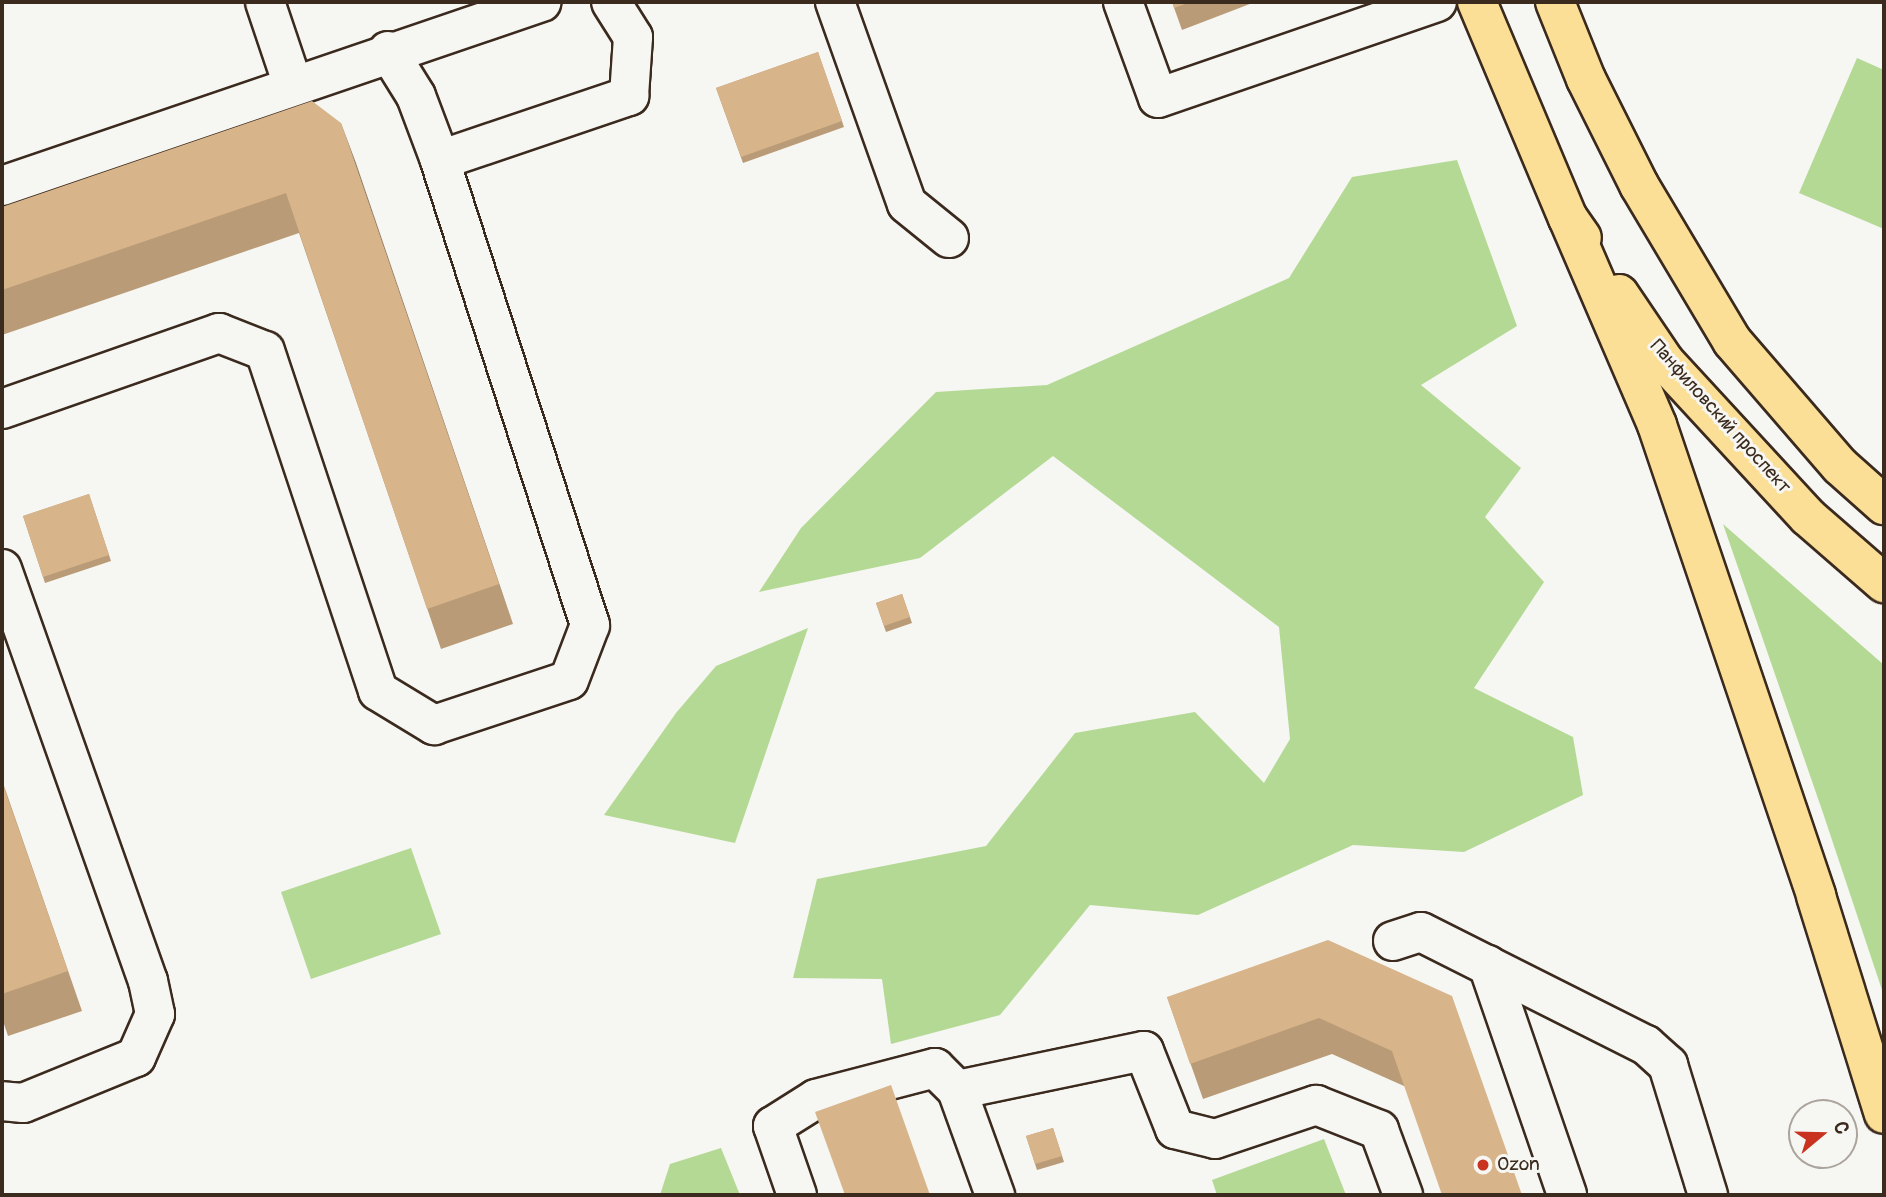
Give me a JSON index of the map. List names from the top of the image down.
{
  "streets": {
    "main road": ["Панфиловский проспект"]
  },
  "places": ["Ozon"],
  "north": "right"
}
